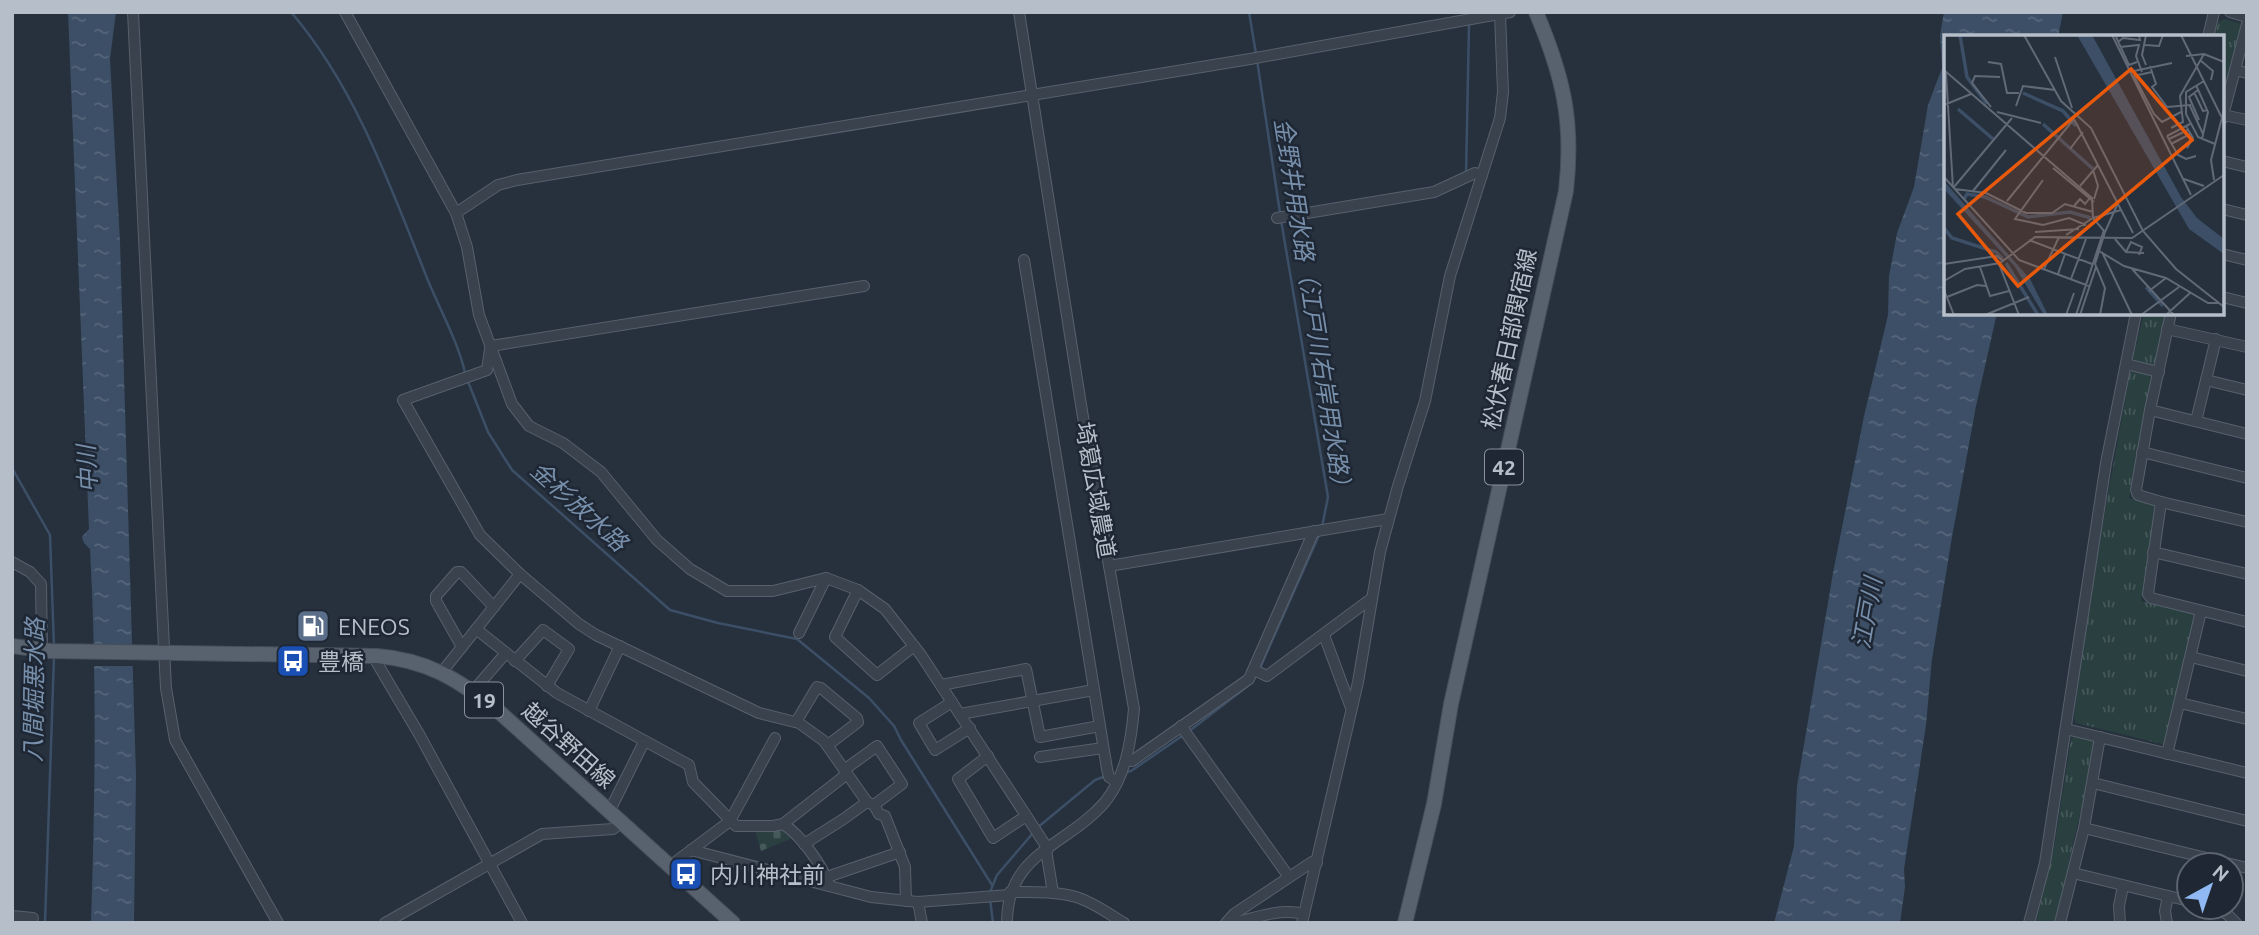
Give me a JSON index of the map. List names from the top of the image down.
{
  "streets": {
    "main road": [
      "松伏春日部関宿線",
      "42",
      "19",
      "越谷野田線"
    ],
    "street": ["埼葛広域農道"]
  },
  "water": [
    "金野井用水路（江戸川右岸用水路）",
    "中川",
    "金杉放水路",
    "江戸川",
    "八間堀悪水路"
  ],
  "places": {
    "fuel station": ["ENEOS"],
    "bus stop": ["豊橋", "内川神社前"]
  },
  "north": "top right"
}
